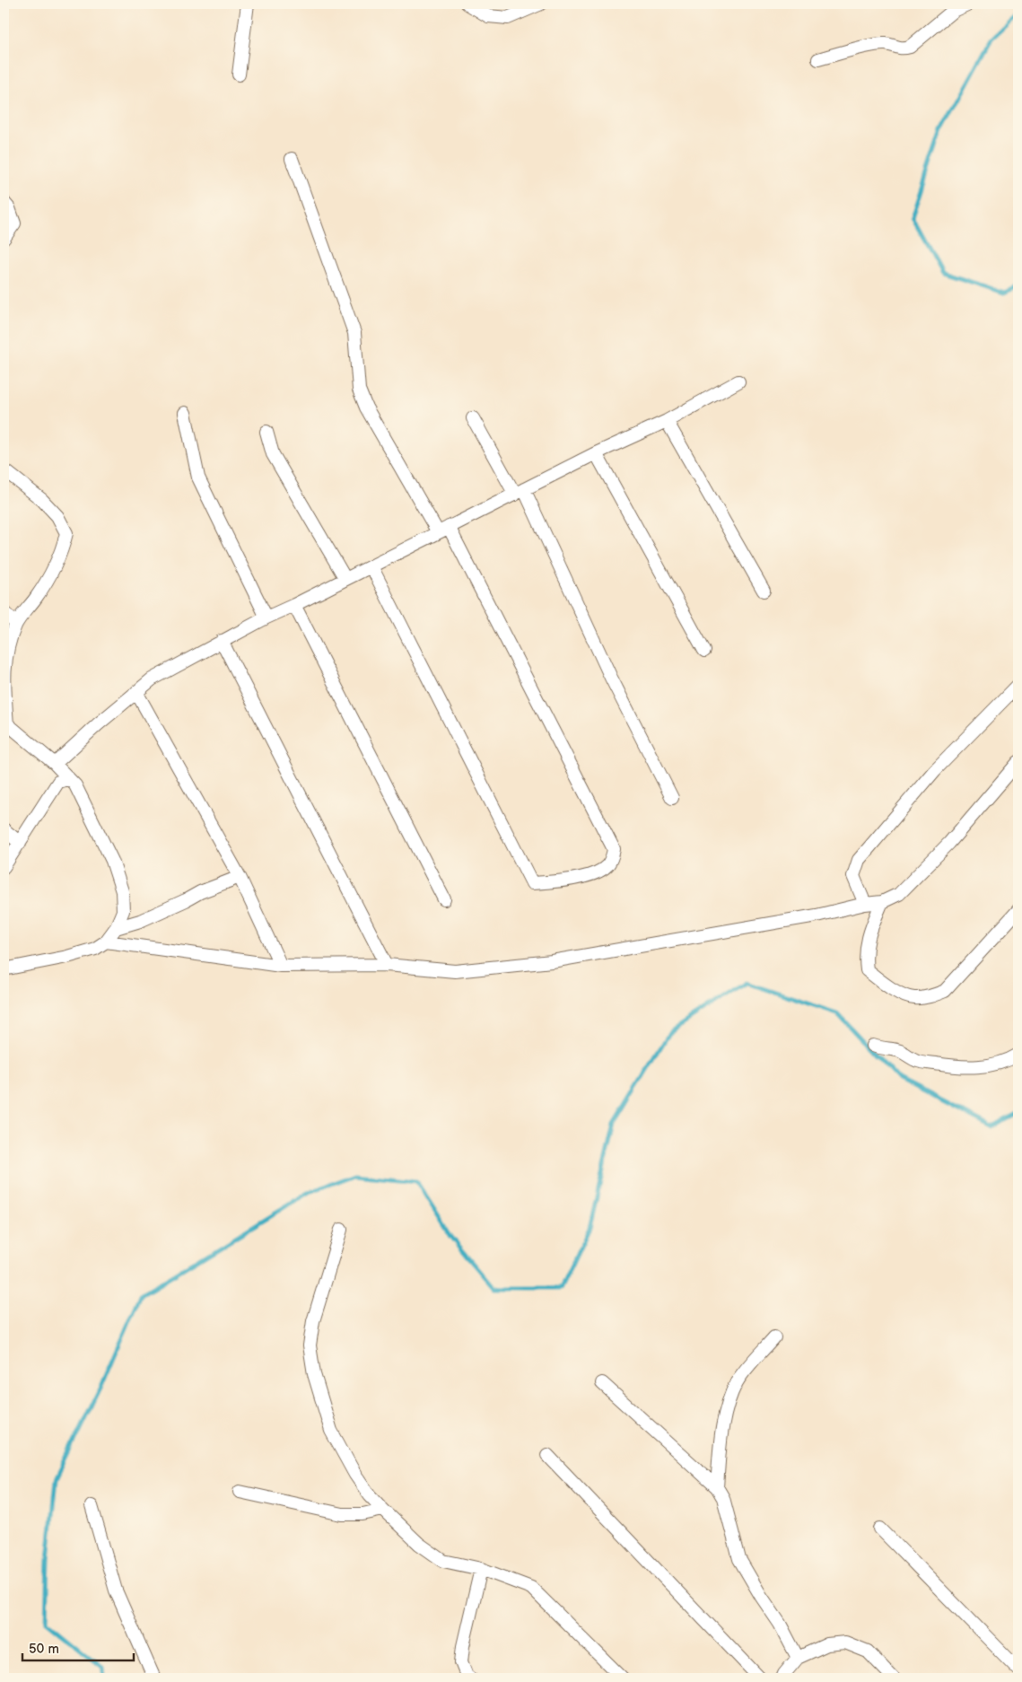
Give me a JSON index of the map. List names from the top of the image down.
{
  "scale_bar": "50 m"
}
